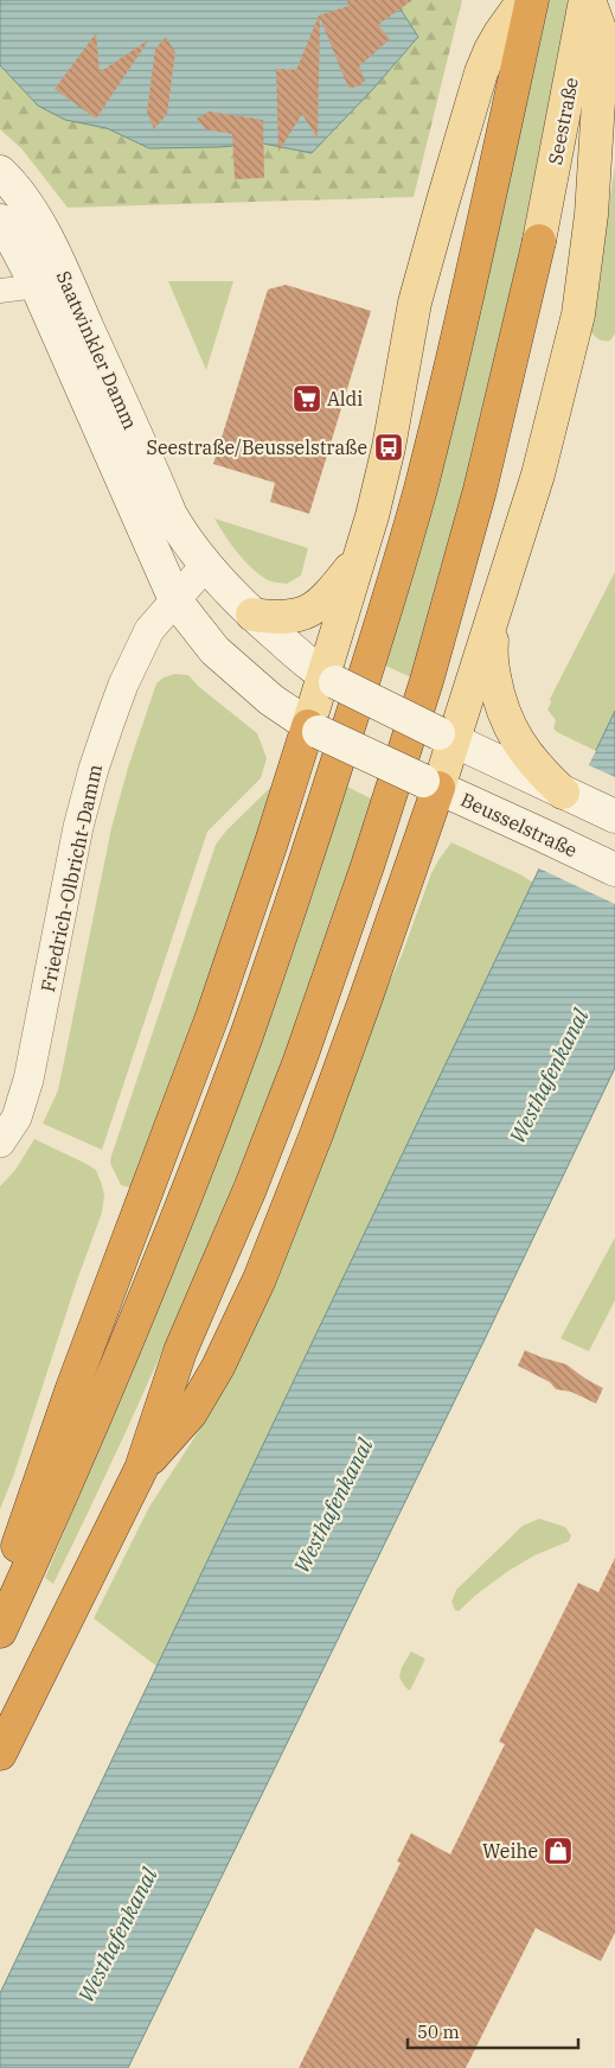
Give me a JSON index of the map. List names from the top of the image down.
{
  "streets": {
    "main road": ["Seestraße", "Saatwinkler Damm", "Beusselstraße"],
    "street": ["Friedrich-Olbricht-Damm"]
  },
  "crossings": [
    ["Saatwinkler Damm", "Beusselstraße"],
    ["Saatwinkler Damm", "Friedrich-Olbricht-Damm"]
  ],
  "water": ["Westhafenkanal"],
  "places": {
    "supermarket": ["Aldi"],
    "bus stop": ["Seestraße/Beusselstraße"],
    "shop": ["Weihe"]
  },
  "scale_bar": "50 m"
}
